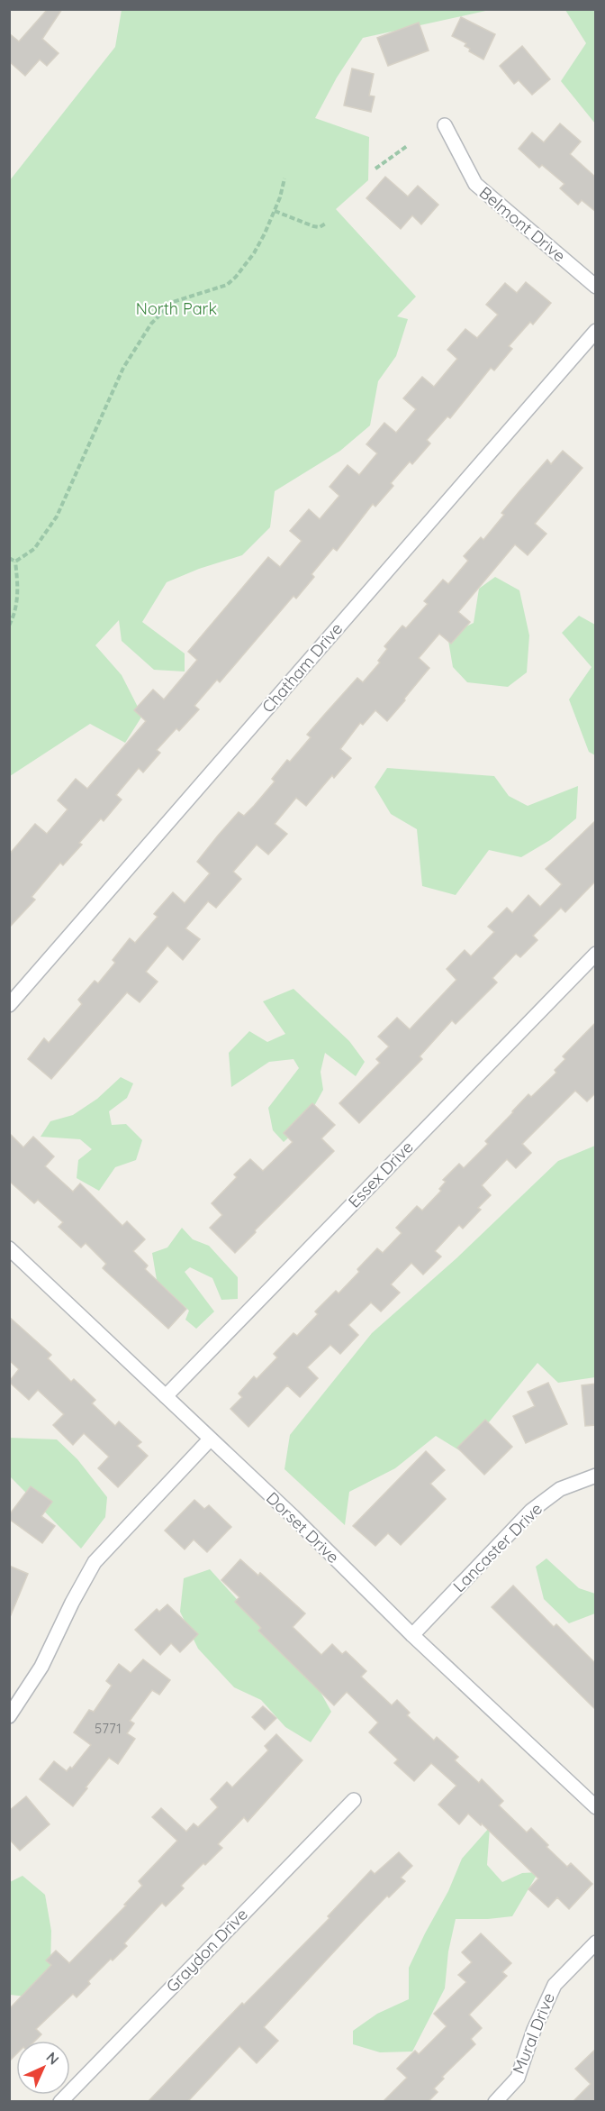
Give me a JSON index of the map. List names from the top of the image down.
{
  "streets": {
    "street": [
      "Belmont Drive",
      "Chatham Drive",
      "Essex Drive",
      "Dorset Drive",
      "Lancaster Drive",
      "Graydon Drive",
      "Mural Drive"
    ]
  },
  "crossings": [
    ["Essex Drive", "Dorset Drive"],
    ["Dorset Drive", "Lancaster Drive"]
  ],
  "parks": ["North Park"],
  "house_numbers": ["5771"],
  "north": "top right"
}
